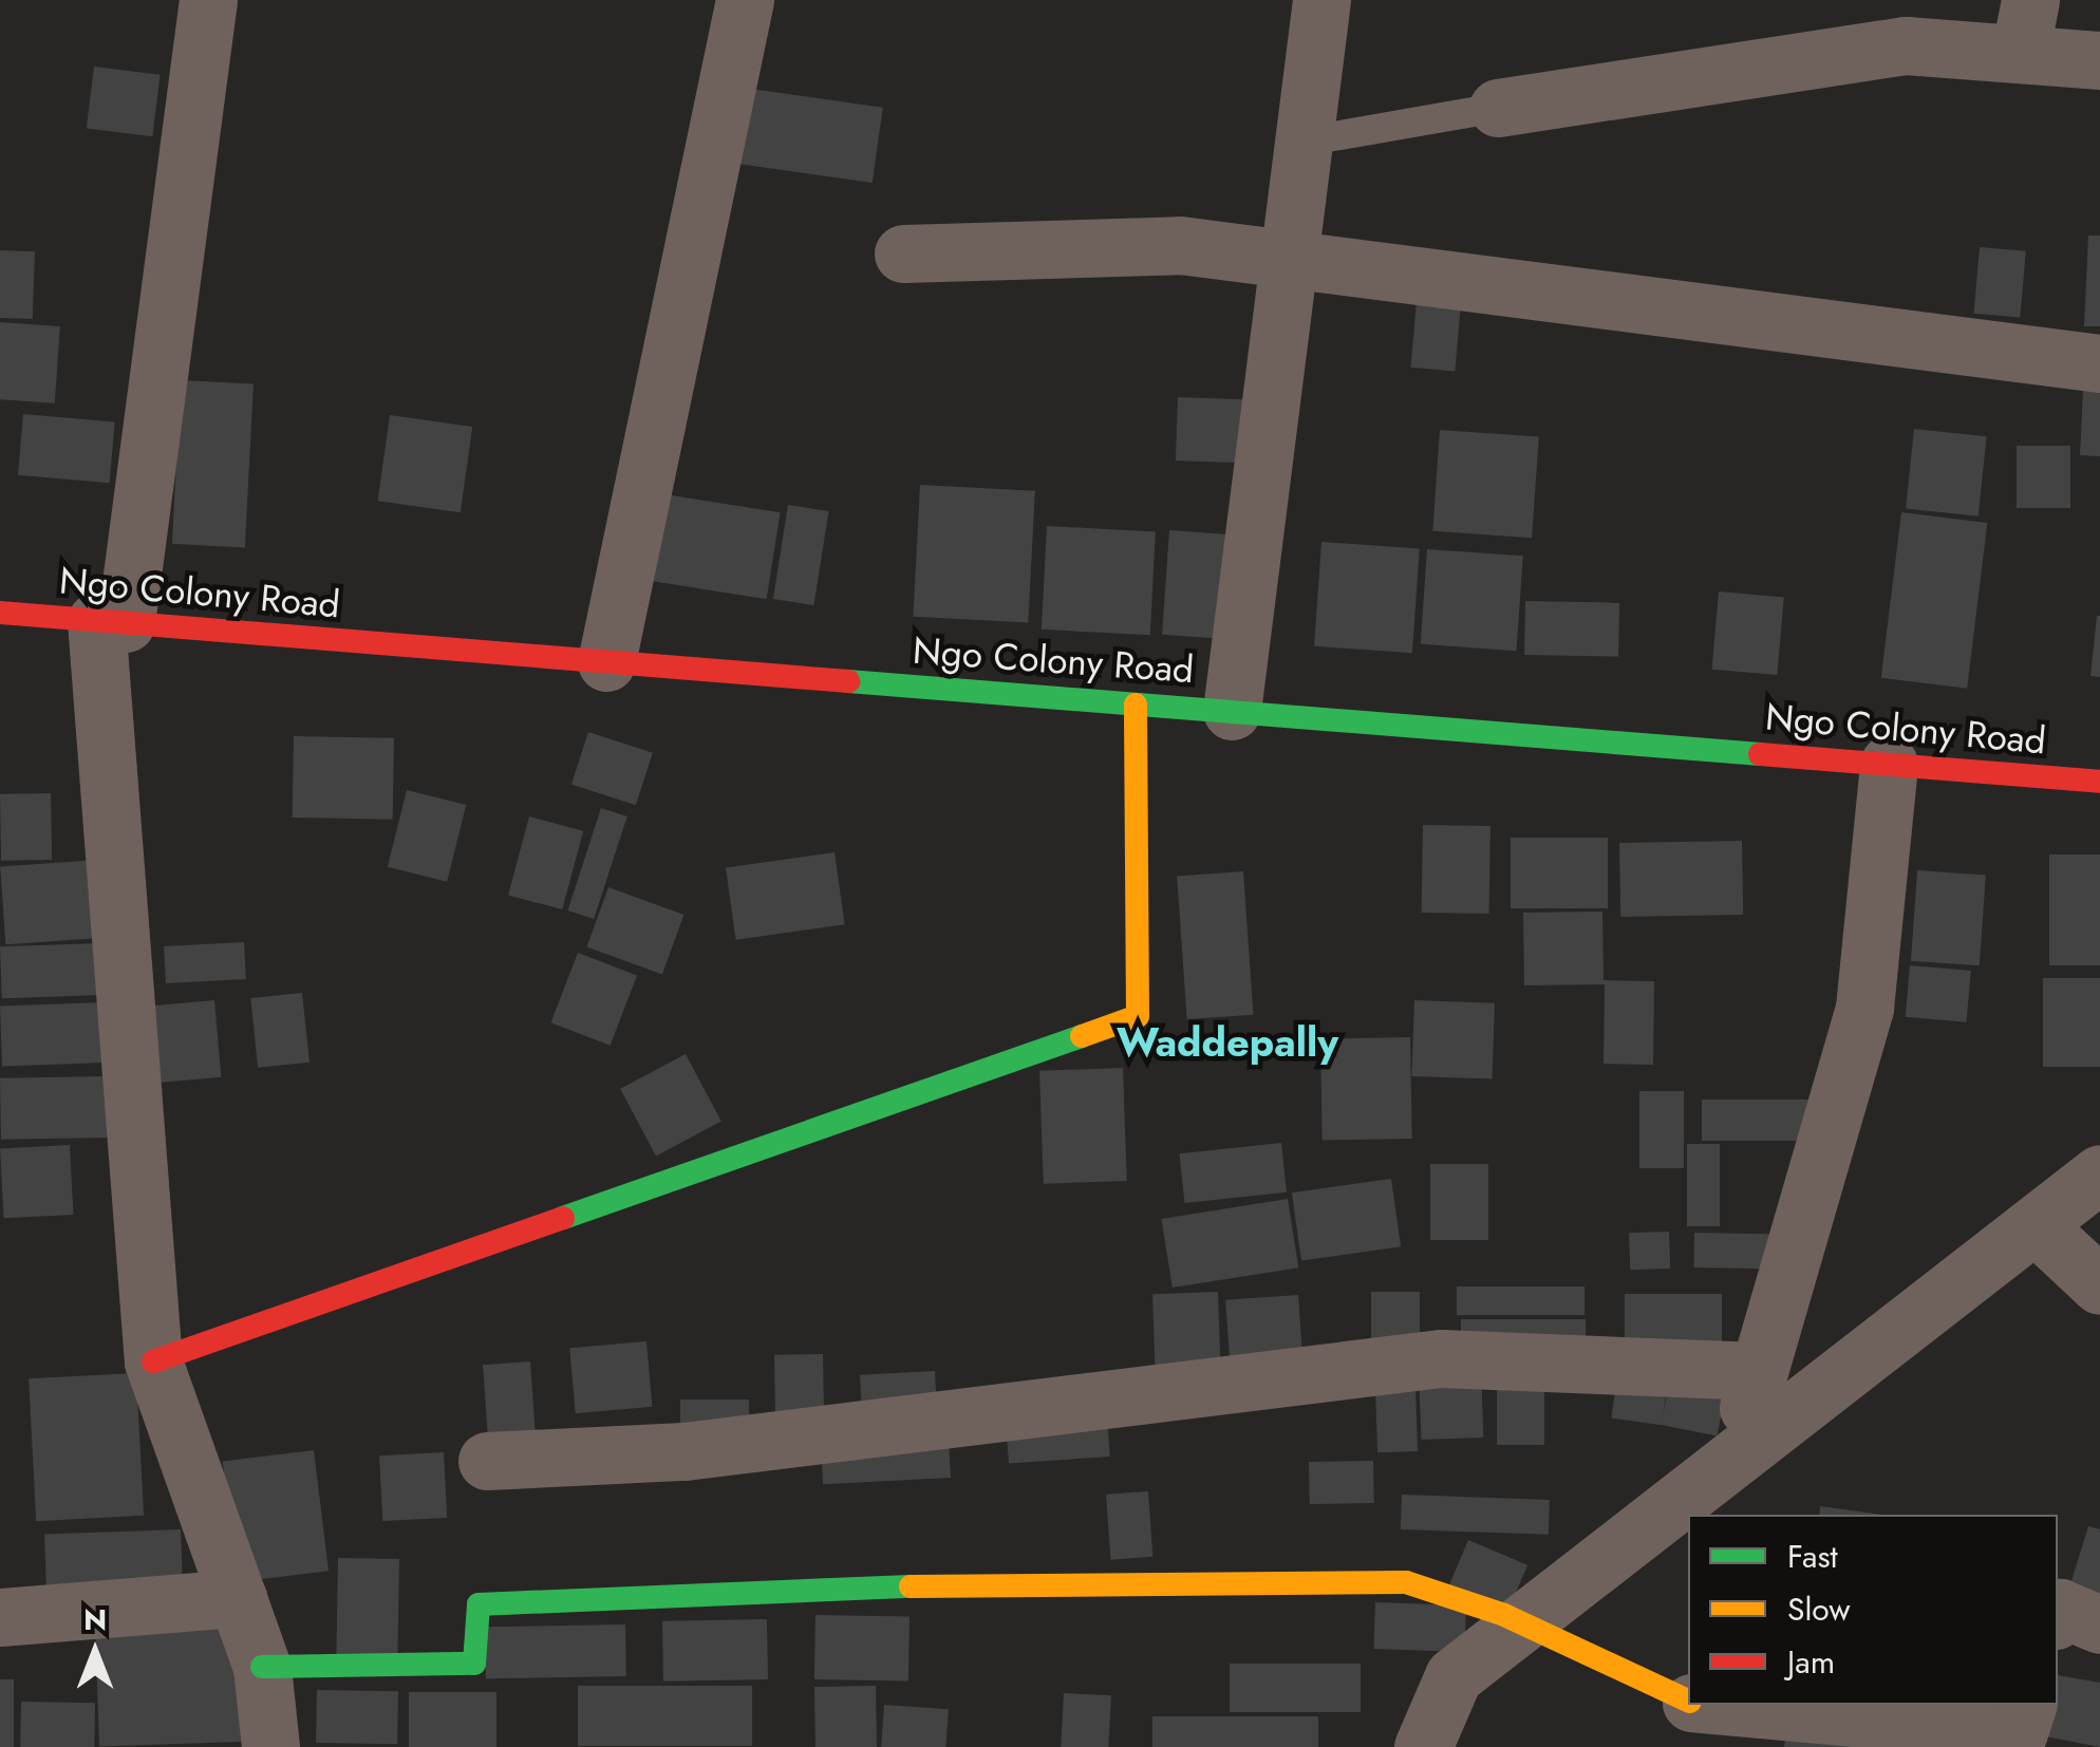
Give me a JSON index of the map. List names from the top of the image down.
{
  "streets": {
    "street": ["Ngo Colony Road"]
  },
  "districts": ["Waddepally"],
  "legend": ["Fast", "Slow", "Jam"],
  "north": "top"
}
